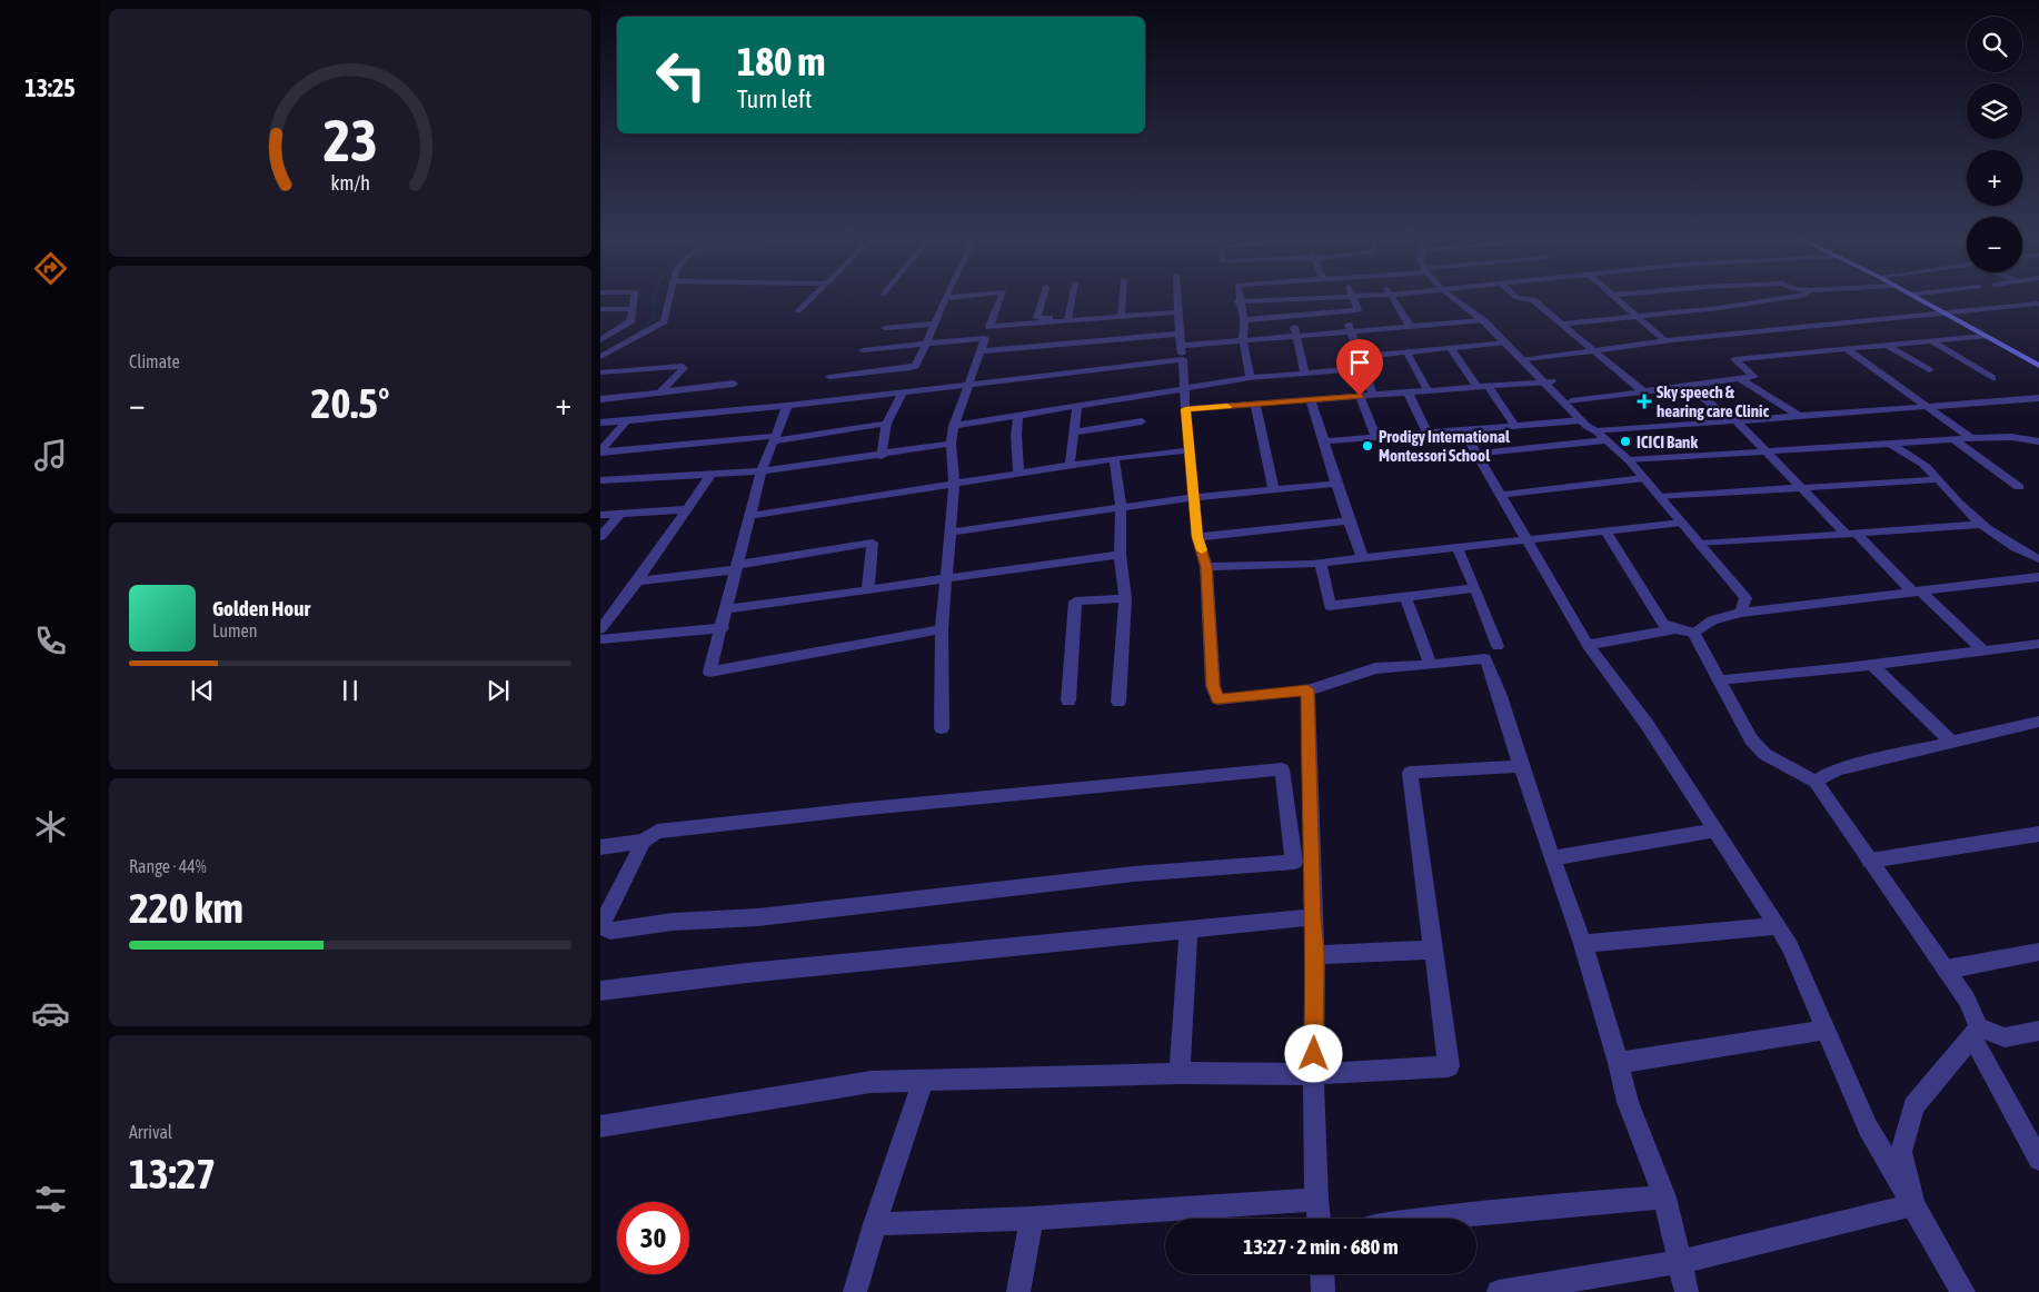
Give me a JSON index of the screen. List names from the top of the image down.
{
  "places": {
    "health": ["Sky speech & hearing care Clinic"],
    "other": ["ICICI Bank", "Prodigy International Montessori School"]
  },
  "page": {
    "tabs": "13:25",
    "map_buttons": ["+", "−"],
    "turn": ["180 m", "Turn left"],
    "tile": [
      "Climate",
      ["Range · 44%", "220 km"],
      ["Arrival", "13:27"]
    ],
    "heat": ["−", "20.5°", "+"],
    "song": ["Golden Hour", "Lumen"],
    "limit": "30",
    "trip": "13:27 · 2 min · 680 m",
    "gauge": ["23", "km/h"]
  }
}
